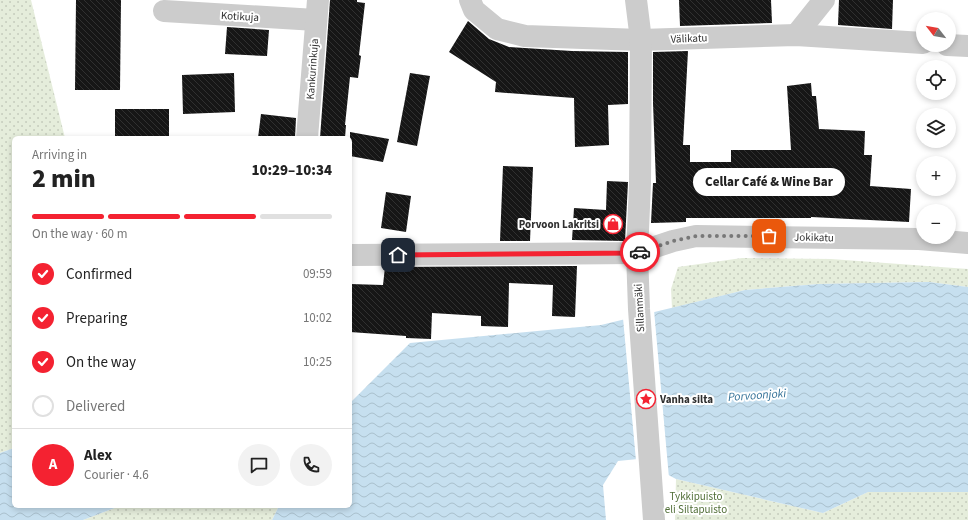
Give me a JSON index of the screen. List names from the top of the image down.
{
  "streets": {
    "street": [
      "Kotikuja",
      "Välikatu",
      "Kankurinkuja",
      "Jokikatu",
      "Sillanmäki"
    ]
  },
  "crossings": [
    ["Kotikuja", "Kankurinkuja"],
    ["Välikatu", "Sillanmäki"],
    ["Jokikatu", "Sillanmäki"]
  ],
  "water": ["Porvoonjoki"],
  "parks": ["Tykkipuisto eli Siltapuisto"],
  "places": {
    "shop": ["Porvoon Lakritsi"],
    "other": ["Cellar Café & Wine Bar"],
    "place": ["Vanha silta"]
  },
  "north": "top left",
  "page": {
    "map_buttons": ["+", "−"],
    "heading": ["2 min", "Arriving in", "10:29–10:34"],
    "panel": ["Alex", "Courier · 4.6"],
    "bubble": "Cellar Café & Wine Bar",
    "bar": "On the way · 60 m",
    "list": [
      ["Confirmed", "09:59"],
      ["Preparing", "10:02"],
      ["On the way", "10:25"],
      "Delivered"
    ],
    "round": "A"
  }
}
